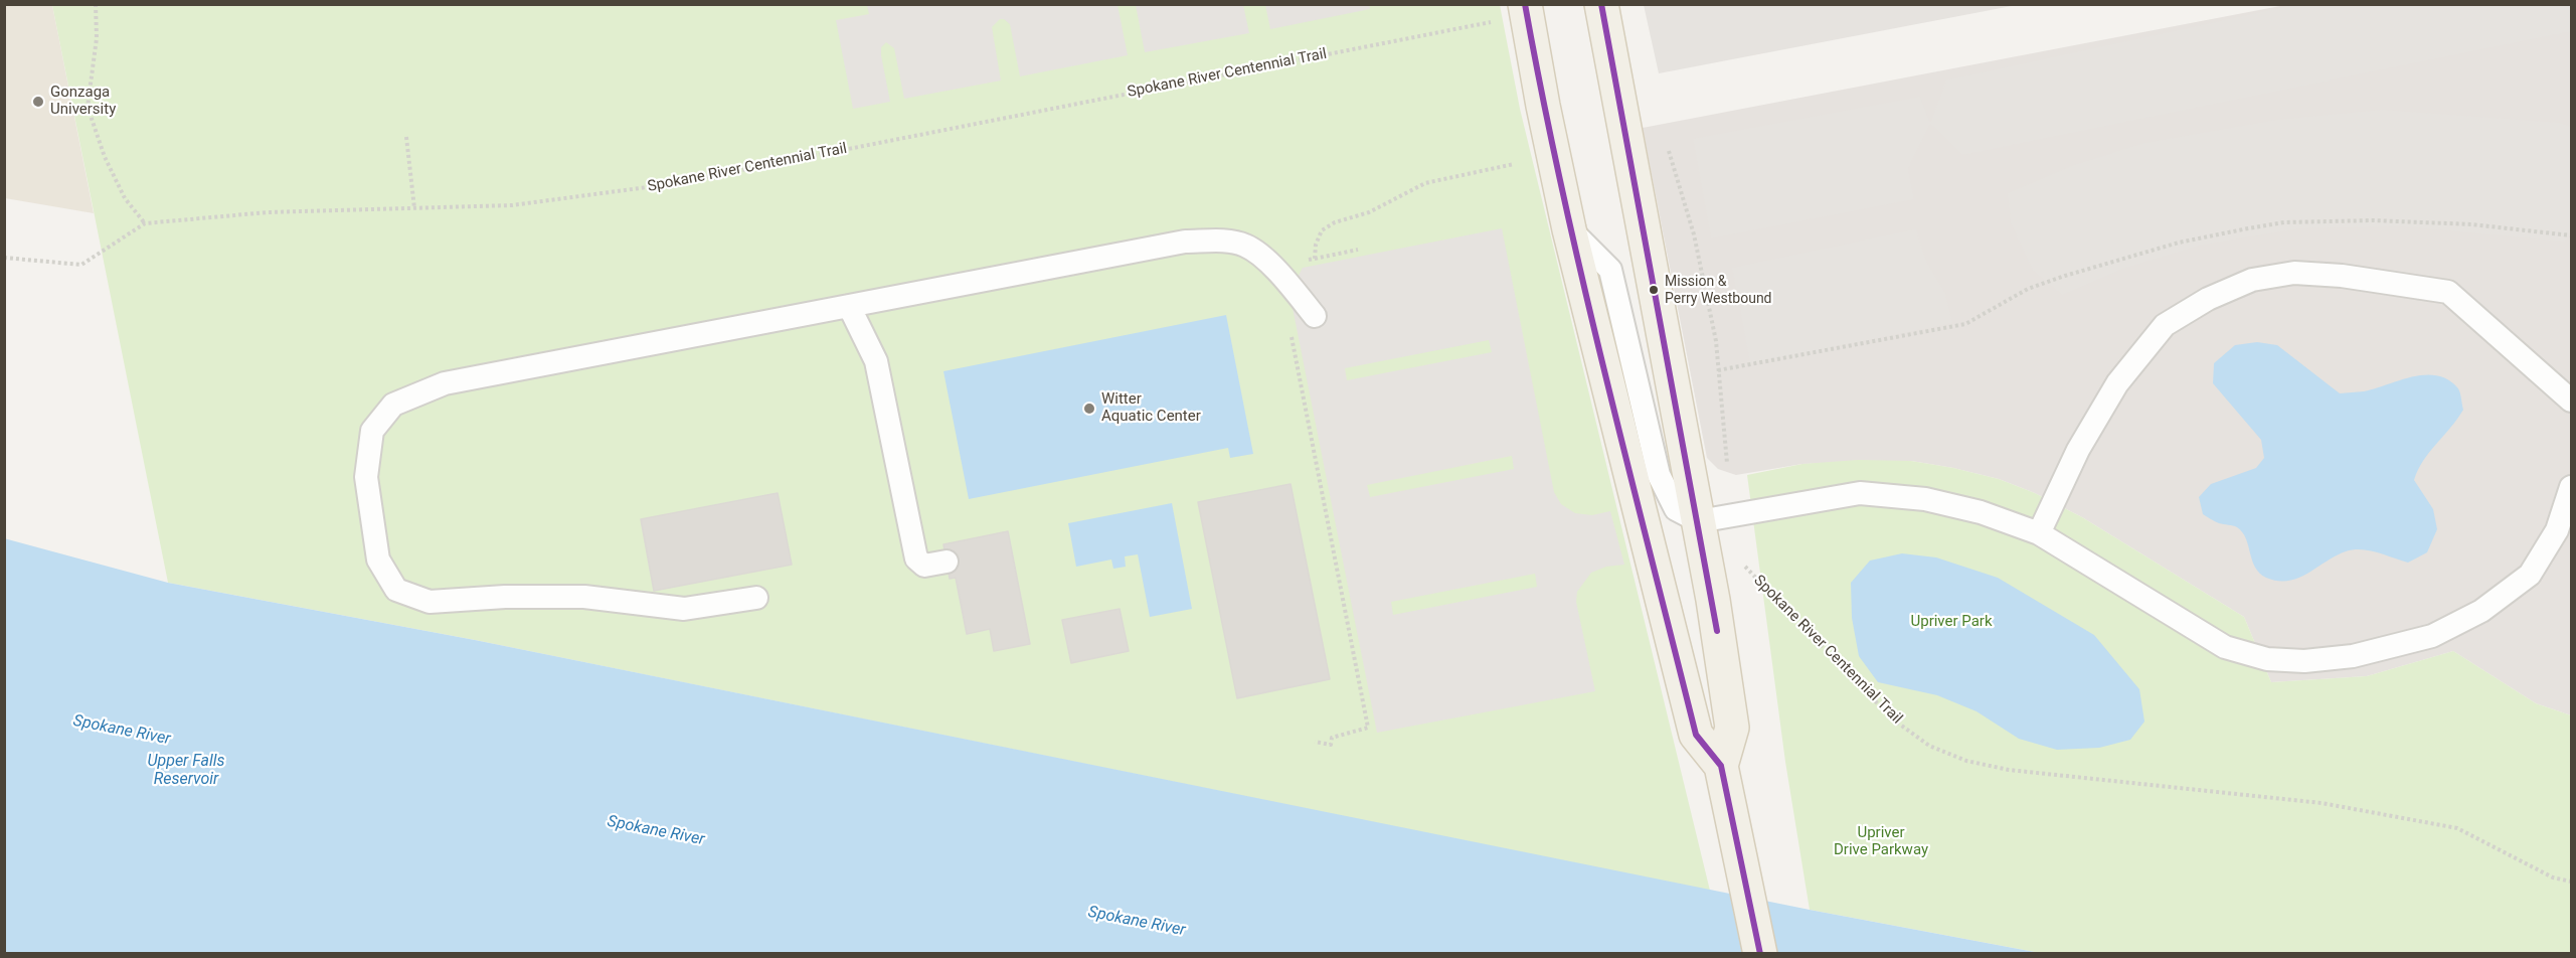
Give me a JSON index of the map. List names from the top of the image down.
{
  "streets": {
    "path": ["Spokane River Centennial Trail"]
  },
  "water": ["Spokane River", "Upper Falls Reservoir"],
  "parks": ["Upriver Park", "Upriver Drive Parkway"],
  "places": ["Gonzaga University", "Mission & Perry Westbound", "Witter Aquatic Center"]
}
